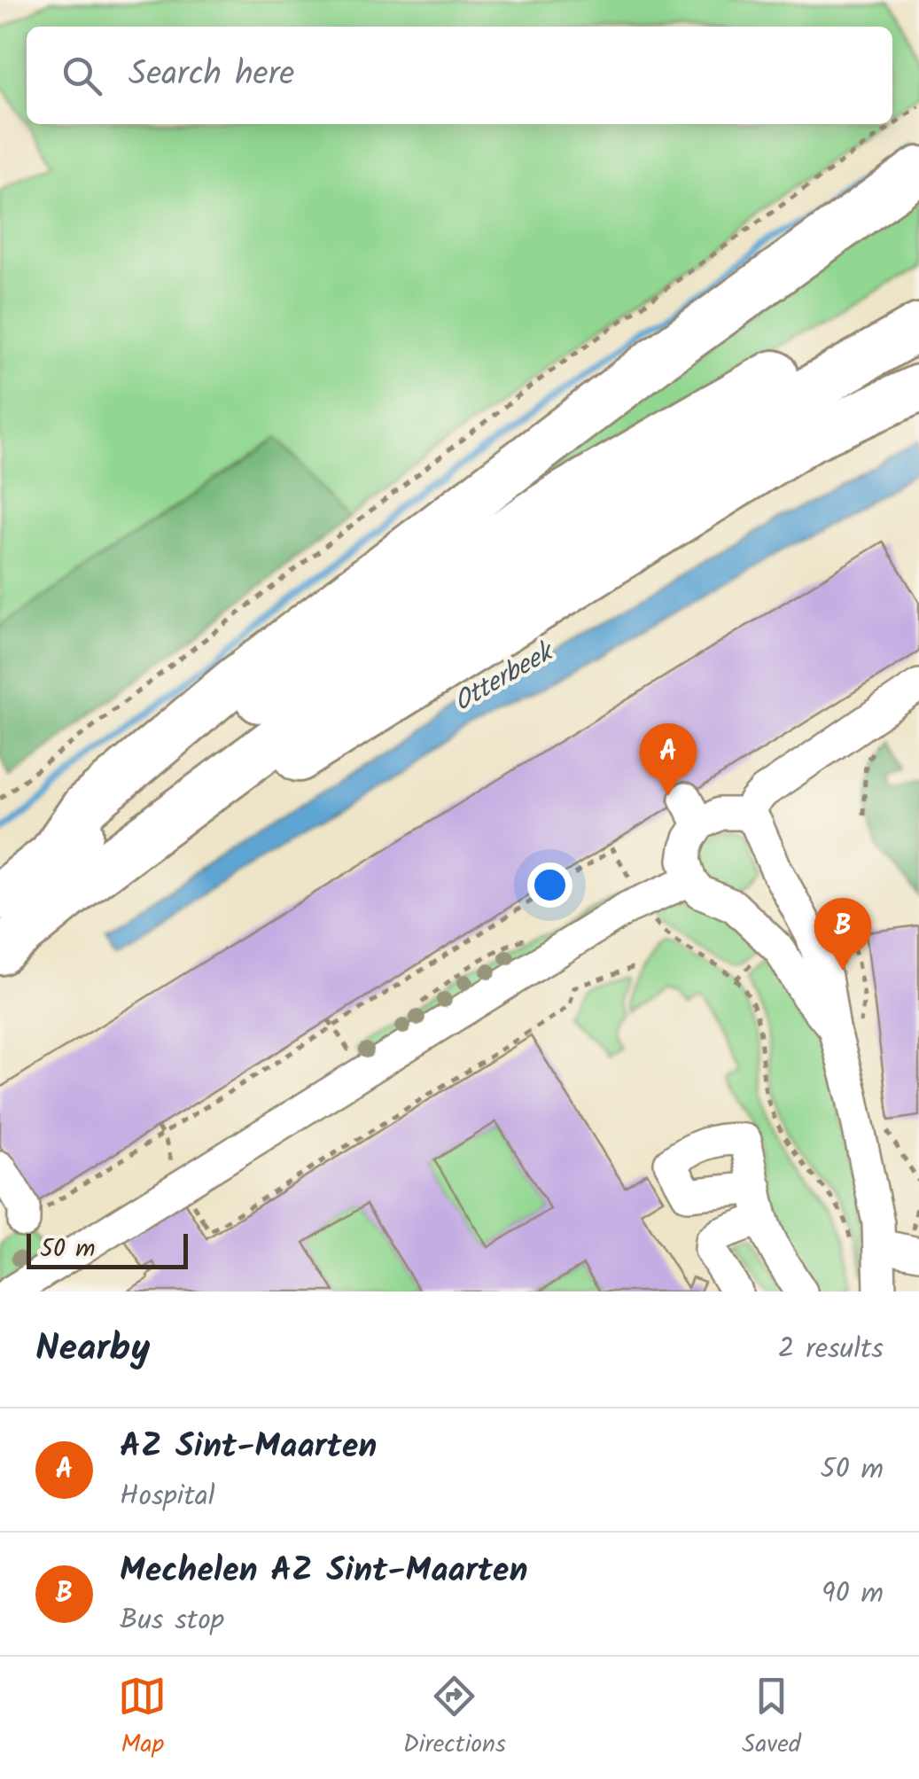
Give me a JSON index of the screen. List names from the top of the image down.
{
  "water": ["Otterbeek"],
  "scale_bar": "50 m",
  "page": {
    "search": "Search here",
    "pins": ["A", "B"],
    "scale": "50 m",
    "heading": ["Nearby", "2 results"],
    "list": [
      {
        "mark": "A",
        "name": "AZ Sint-Maarten",
        "note": "Hospital",
        "value": "50 m"
      },
      {
        "mark": "B",
        "name": "Mechelen AZ Sint-Maarten",
        "note": "Bus stop",
        "value": "90 m"
      }
    ],
    "nav": ["Map", "Directions", "Saved"]
  }
}
